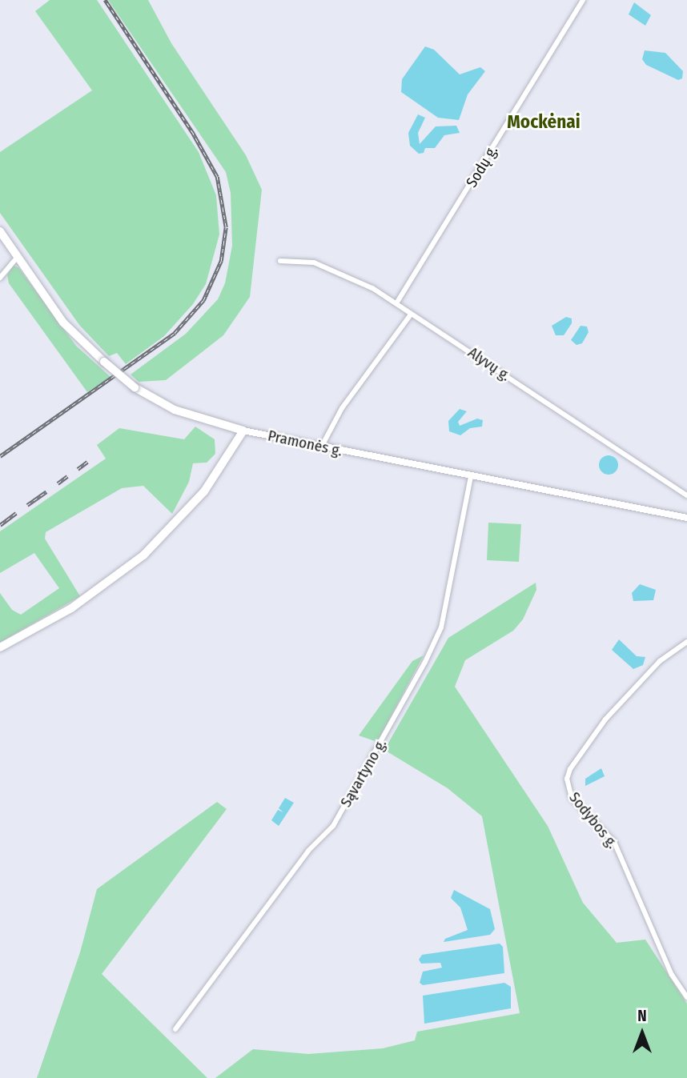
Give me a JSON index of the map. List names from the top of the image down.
{
  "streets": {
    "highway": ["Pramonės g."],
    "street": [
      "Sodų g.",
      "Alyvų g.",
      "Sąvartyno g.",
      "Sodybos g."
    ]
  },
  "crossings": [
    ["Sodų g.", "Alyvų g."],
    ["Pramonės g.", "Sąvartyno g."]
  ],
  "districts": ["Mockėnai"],
  "north": "top"
}
